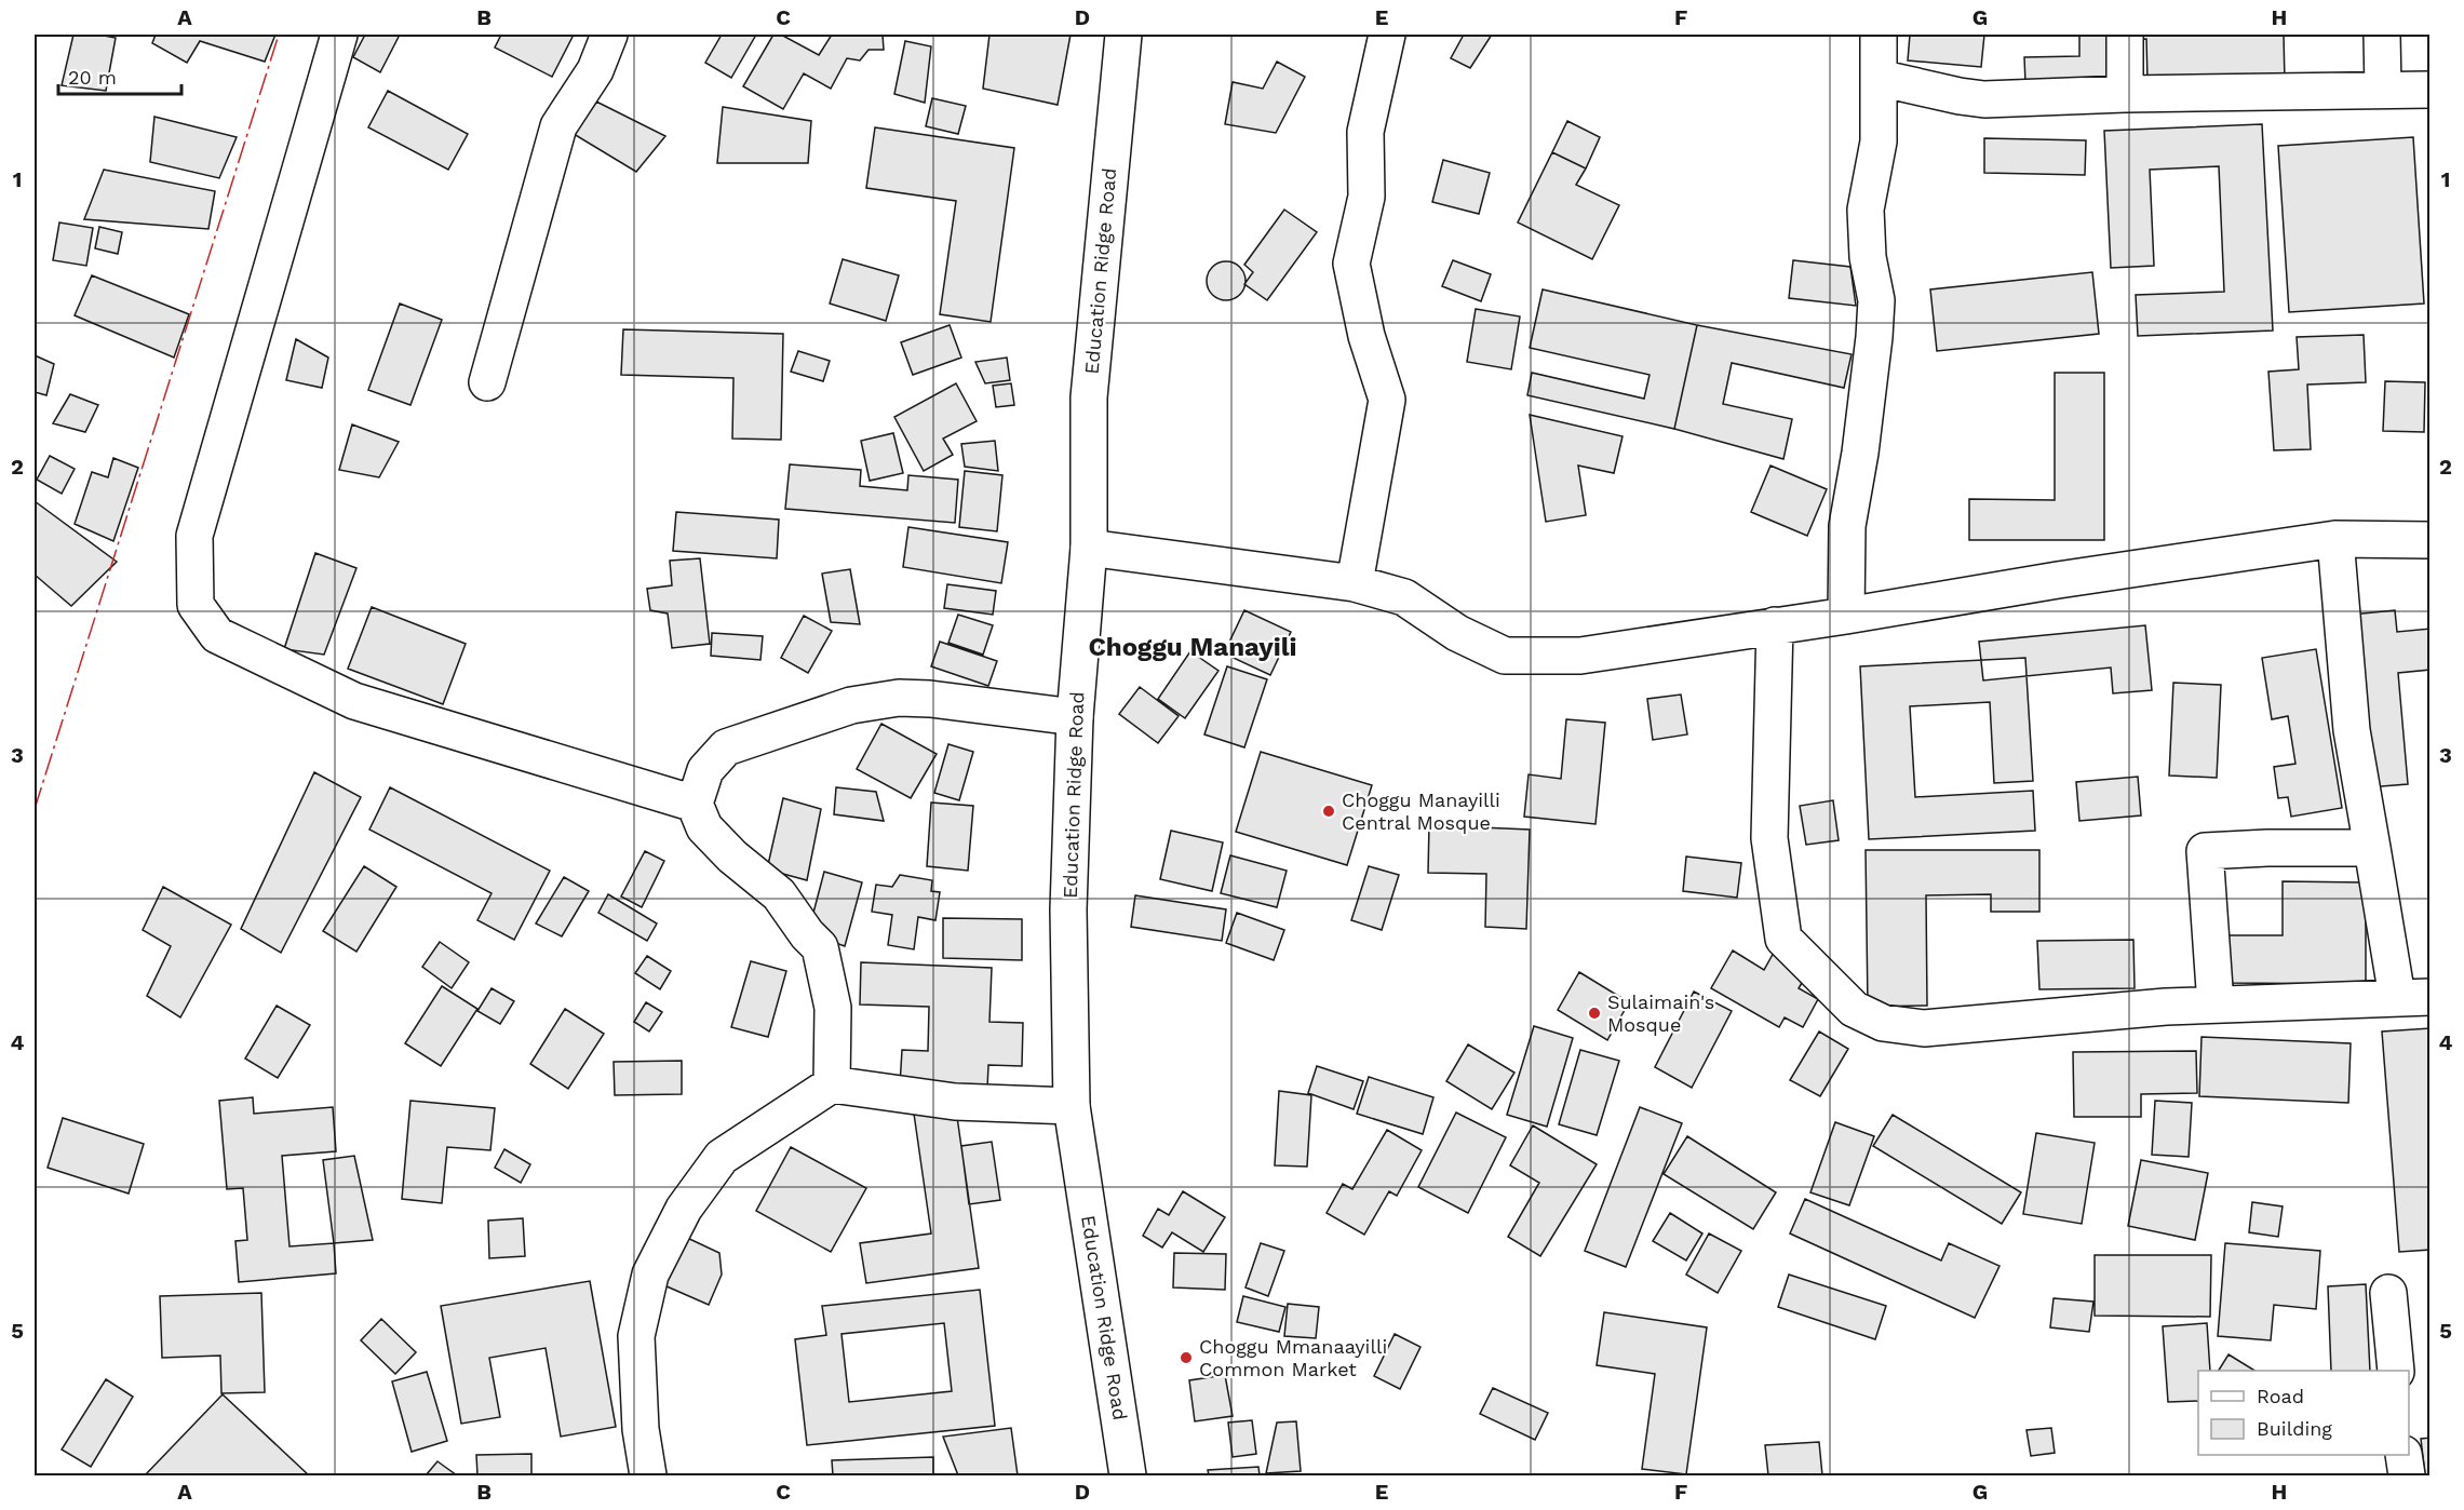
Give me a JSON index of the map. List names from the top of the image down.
{
  "streets": {
    "street": ["Education Ridge Road"]
  },
  "districts": ["Choggu Manayili"],
  "places": ["Choggu Manayilli Central Mosque", "Sulaimain's Mosque", "Choggu Mmanaayilli Common Market"],
  "legend": ["Road", "Building"],
  "scale_bar": "20 m",
  "grid": {
    "columns": [
      "A",
      "B",
      "C",
      "D",
      "E",
      "F",
      "G",
      "H"
    ],
    "rows": [
      "1",
      "2",
      "3",
      "4",
      "5"
    ]
  }
}
